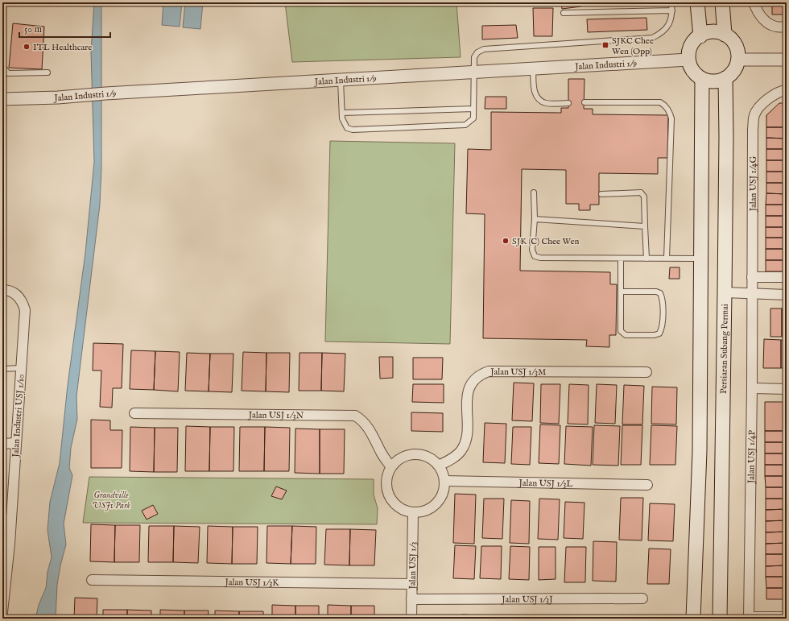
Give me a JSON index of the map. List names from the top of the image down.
{
  "streets": {
    "main road": ["Persiaran Subang Permai"],
    "street": [
      "Jalan Industri 1/9",
      "Jalan USJ 1/4G",
      "Jalan USJ 1/3M",
      "Jalan USJ 1/3N",
      "Jalan Industri USJ 1/10",
      "Jalan USJ 1/4P",
      "Jalan USJ 1/3L",
      "Jalan USJ 1/3",
      "Jalan USJ 1/3K",
      "Jalan USJ 1/3J"
    ]
  },
  "crossings": [
    ["Jalan Industri 1/9", "Persiaran Subang Permai"],
    ["Jalan USJ 1/4G", "Jalan USJ 1/4P"],
    ["Jalan USJ 1/3M", "Jalan USJ 1/3N"],
    ["Jalan USJ 1/3M", "Jalan USJ 1/3L"],
    ["Jalan USJ 1/3M", "Jalan USJ 1/3"],
    ["Jalan USJ 1/3N", "Jalan USJ 1/3L"],
    ["Jalan USJ 1/3N", "Jalan USJ 1/3"],
    ["Jalan USJ 1/3L", "Jalan USJ 1/3"],
    ["Jalan USJ 1/3", "Jalan USJ 1/3K"],
    ["Jalan USJ 1/3", "Jalan USJ 1/3J"]
  ],
  "parks": ["Grandville USJ1 Park"],
  "places": {
    "transit": ["SJKC Chee Wen (Opp)"],
    "other": ["ITL Healthcare", "SJK (C) Chee Wen"]
  },
  "scale_bar": "50 m"
}
